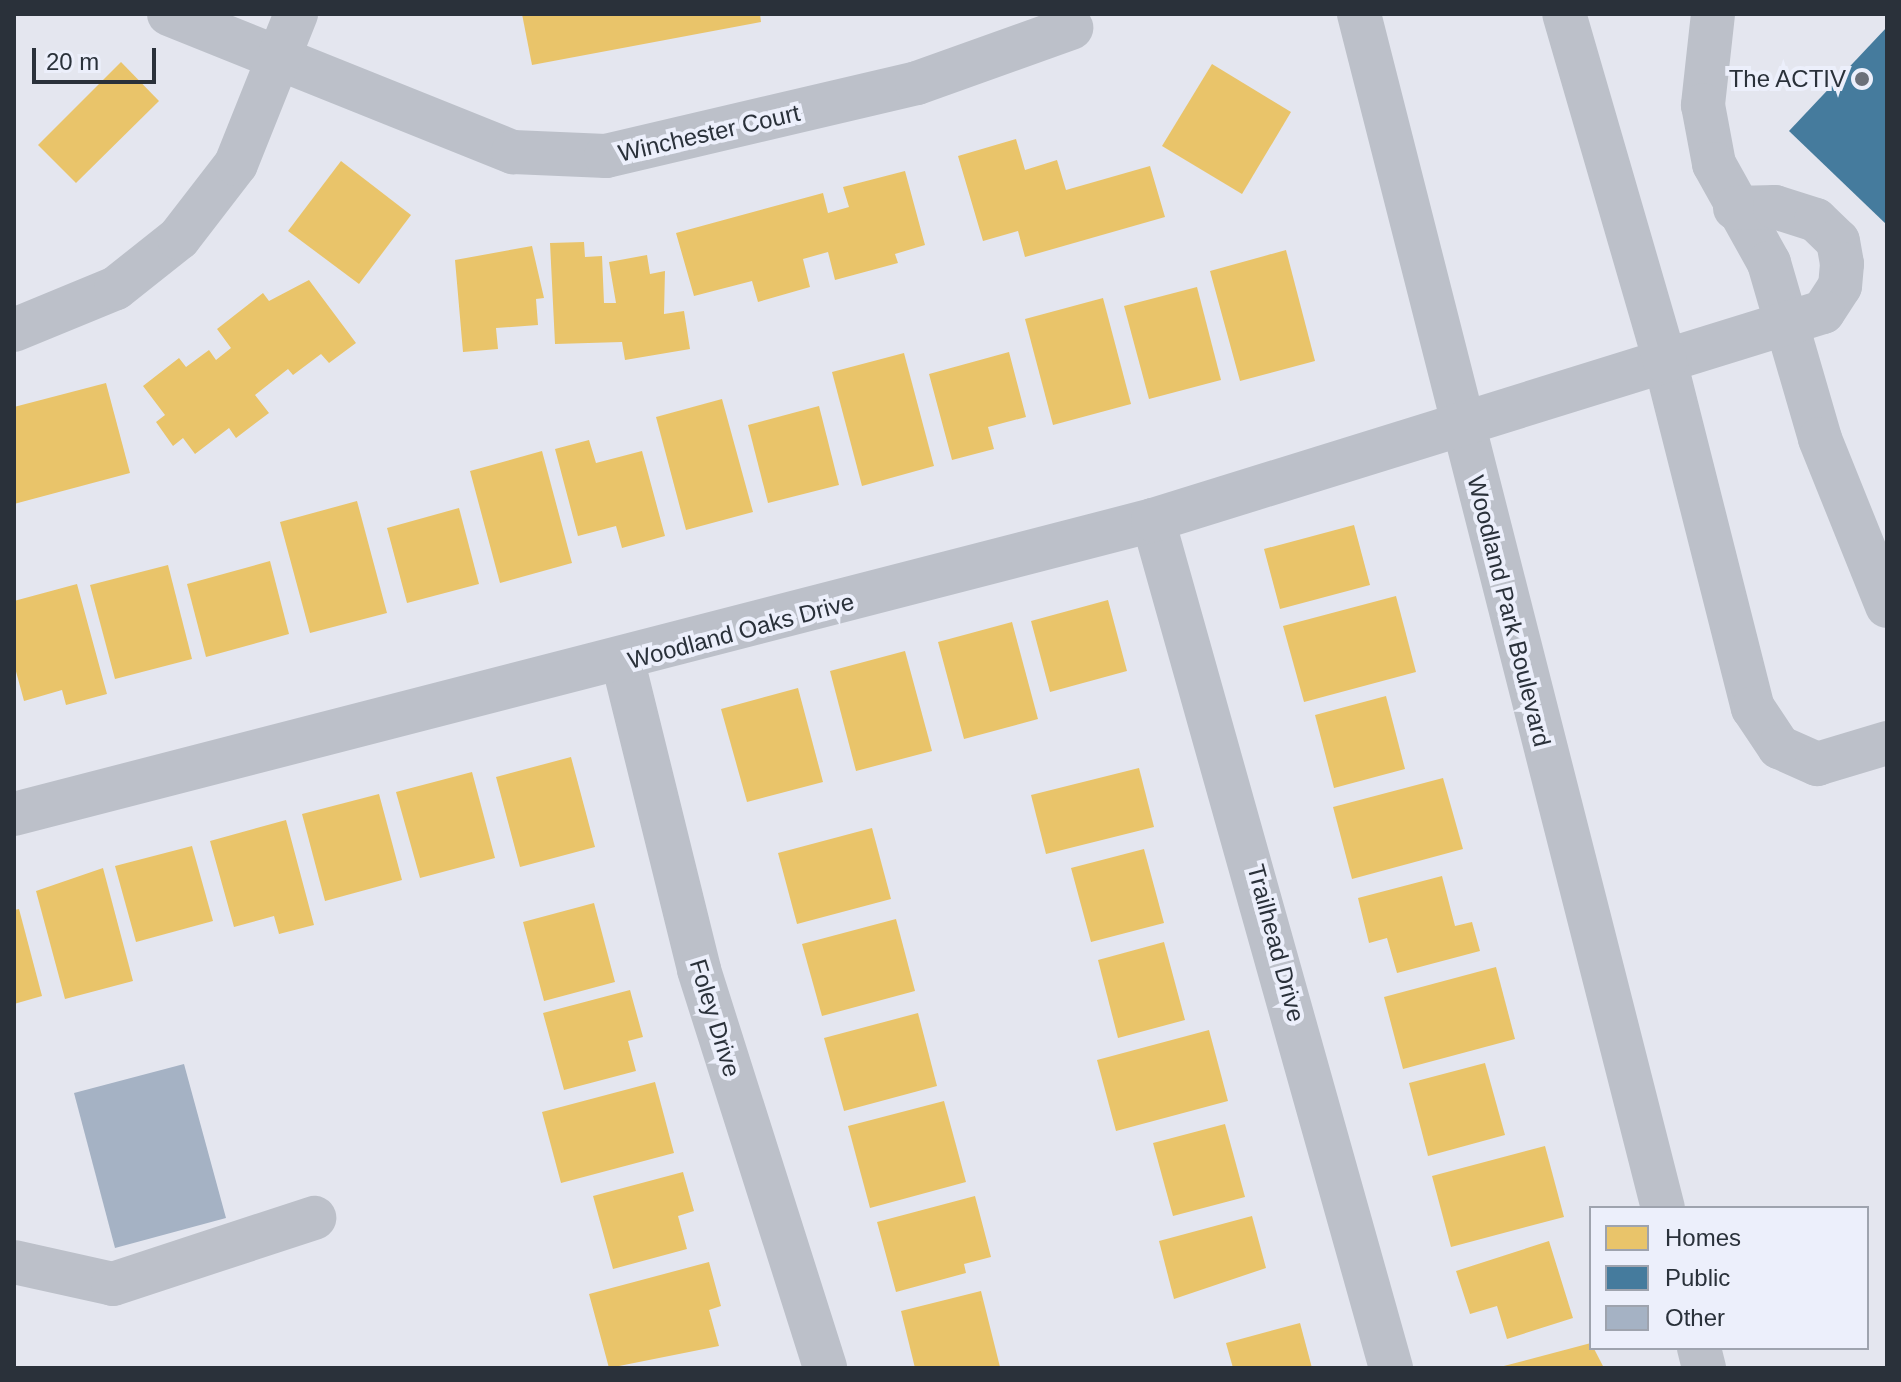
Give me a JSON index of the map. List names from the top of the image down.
{
  "streets": {
    "street": [
      "Winchester Court",
      "Woodland Park Boulevard",
      "Woodland Oaks Drive",
      "Trailhead Drive",
      "Foley Drive"
    ]
  },
  "crossings": [
    ["Woodland Park Boulevard", "Woodland Oaks Drive"],
    ["Woodland Oaks Drive", "Trailhead Drive"],
    ["Woodland Oaks Drive", "Foley Drive"]
  ],
  "places": ["The ACTIV"],
  "legend": ["Homes", "Public", "Other"],
  "scale_bar": "20 m"
}
